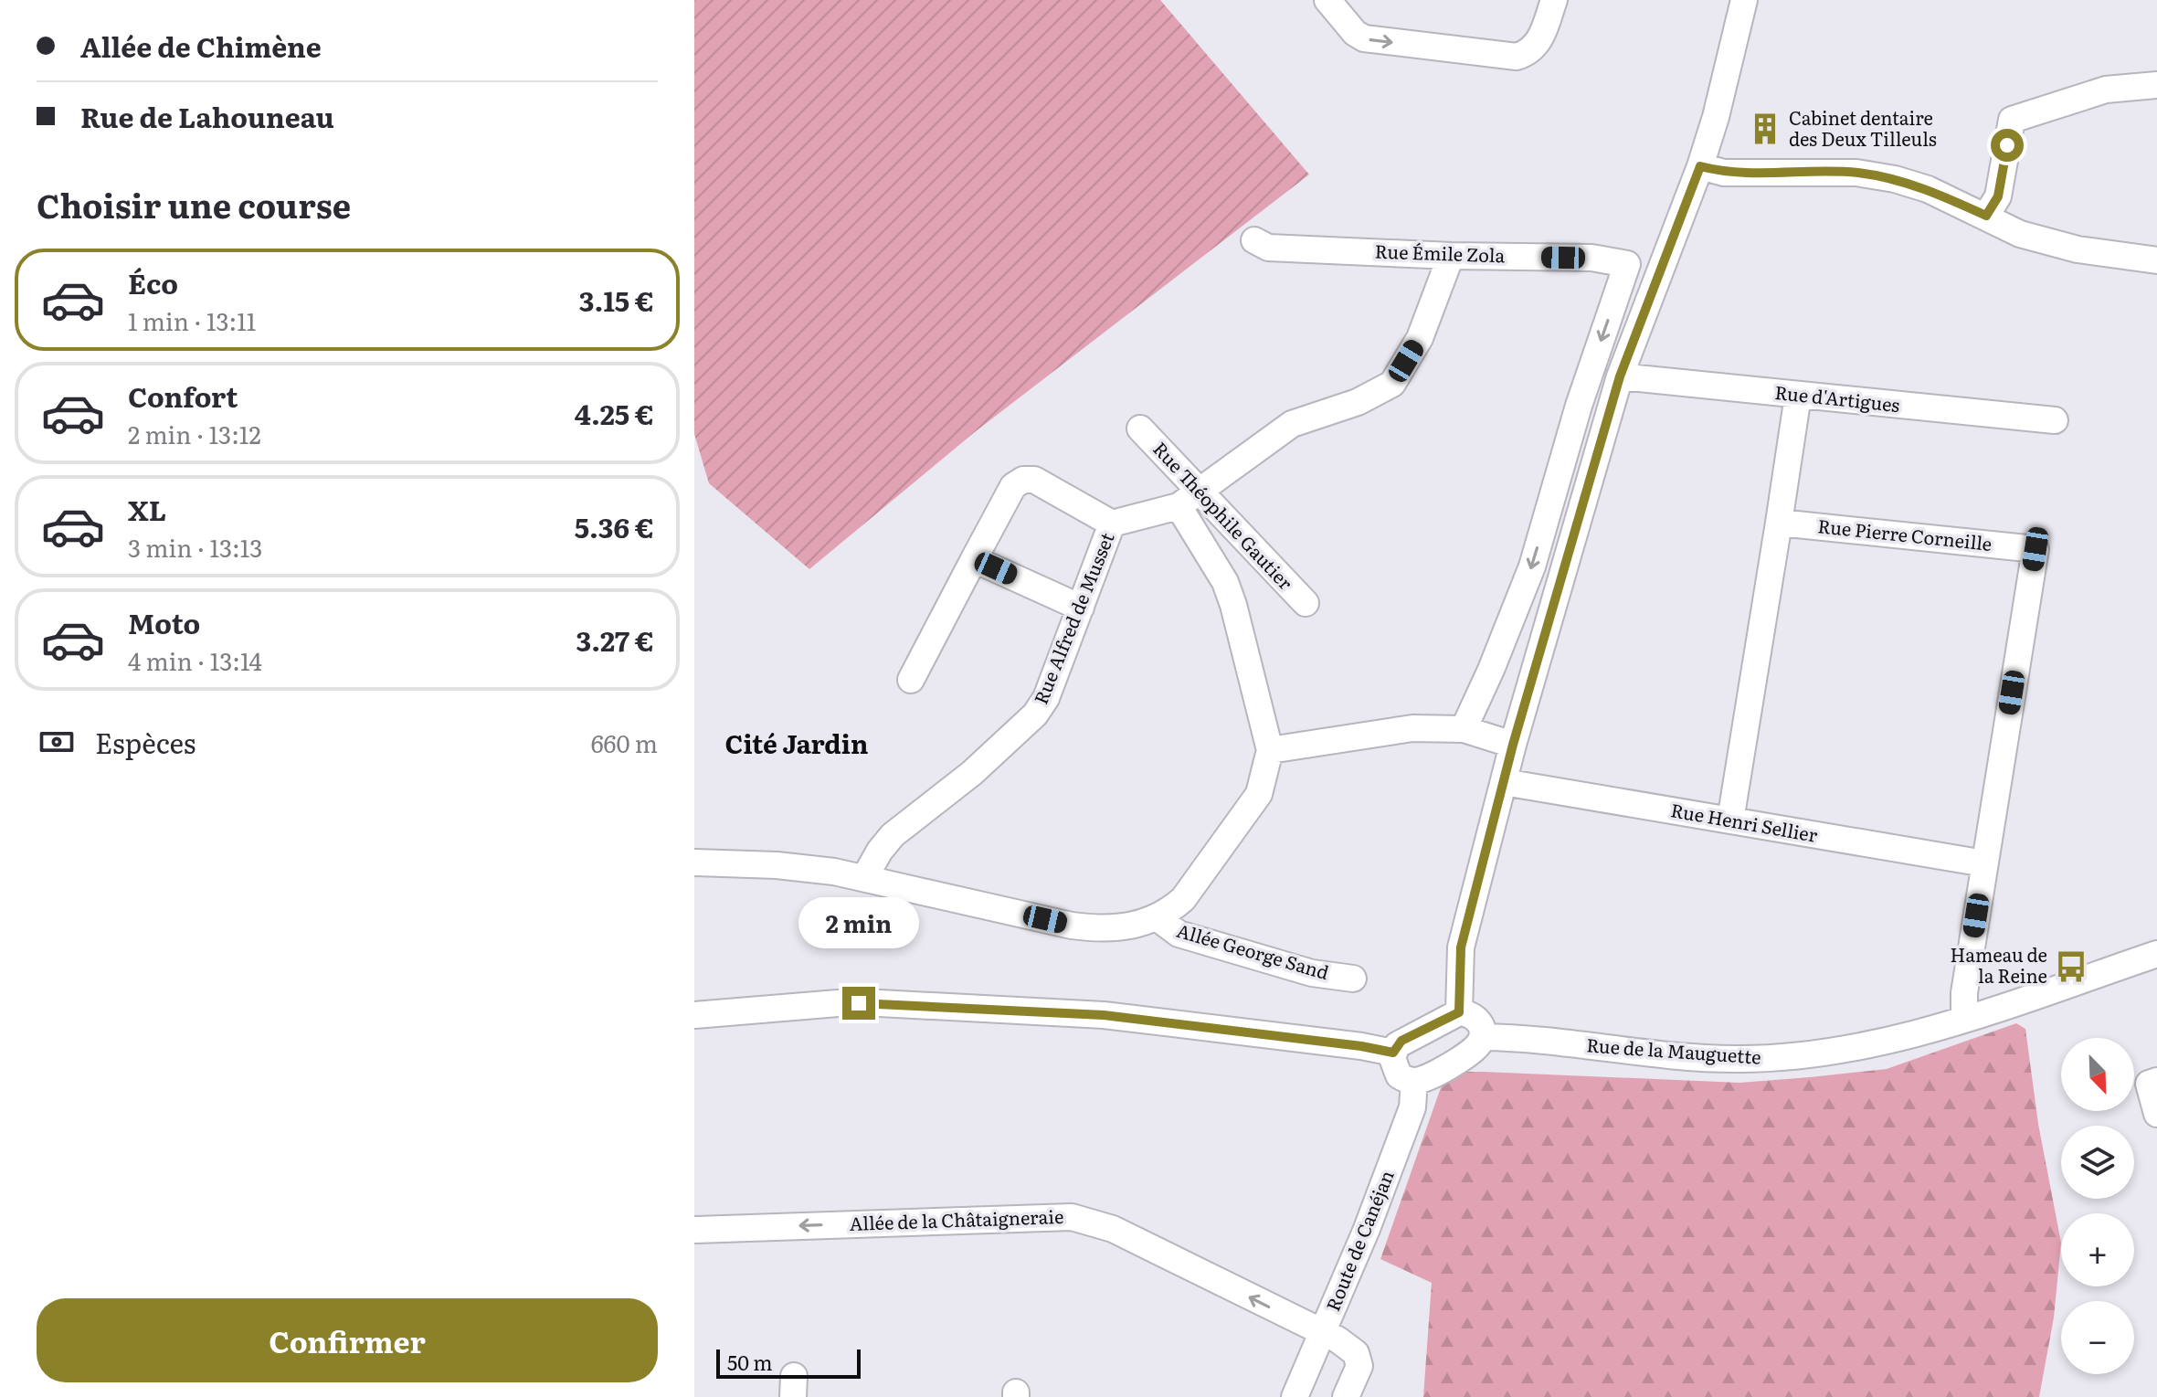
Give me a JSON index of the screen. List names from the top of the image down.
{
  "streets": {
    "street": [
      "Rue Émile Zola",
      "Rue d'Artigues",
      "Rue Théophile Gautier",
      "Rue Pierre Corneille",
      "Rue Alfred de Musset",
      "Rue Henri Sellier",
      "Allée George Sand",
      "Rue de la Mauguette",
      "Allée de la Châtaigneraie",
      "Route de Canéjan"
    ]
  },
  "crossings": [
    ["Rue Émile Zola", "Rue Alfred de Musset"],
    ["Rue Théophile Gautier", "Rue Alfred de Musset"],
    ["Rue Pierre Corneille", "Rue Henri Sellier"],
    ["Rue Pierre Corneille", "Rue de la Mauguette"],
    ["Allée de la Châtaigneraie", "Route de Canéjan"]
  ],
  "districts": ["Cité Jardin"],
  "places": {
    "building": ["Cabinet dentaire des Deux Tilleuls"],
    "bus stop": ["Hameau de la Reine"]
  },
  "scale_bar": "50 m",
  "north": "bottom right",
  "page": {
    "banner": ["Allée de Chimène", "Rue de Lahouneau"],
    "heading": "Choisir une course",
    "list": [
      {
        "name": "Éco",
        "note": "1 min · 13:11",
        "value": "3.15 €"
      },
      {
        "name": "Confort",
        "note": "2 min · 13:12",
        "value": "4.25 €"
      },
      {
        "name": "XL",
        "note": "3 min · 13:13",
        "value": "5.36 €"
      },
      {
        "name": "Moto",
        "note": "4 min · 13:14",
        "value": "3.27 €"
      }
    ],
    "pay": ["Espèces", "660 m"],
    "bubble": "2 min",
    "map_buttons": ["+", "−"],
    "buttons": "Confirmer",
    "scale": "50 m"
  }
}
